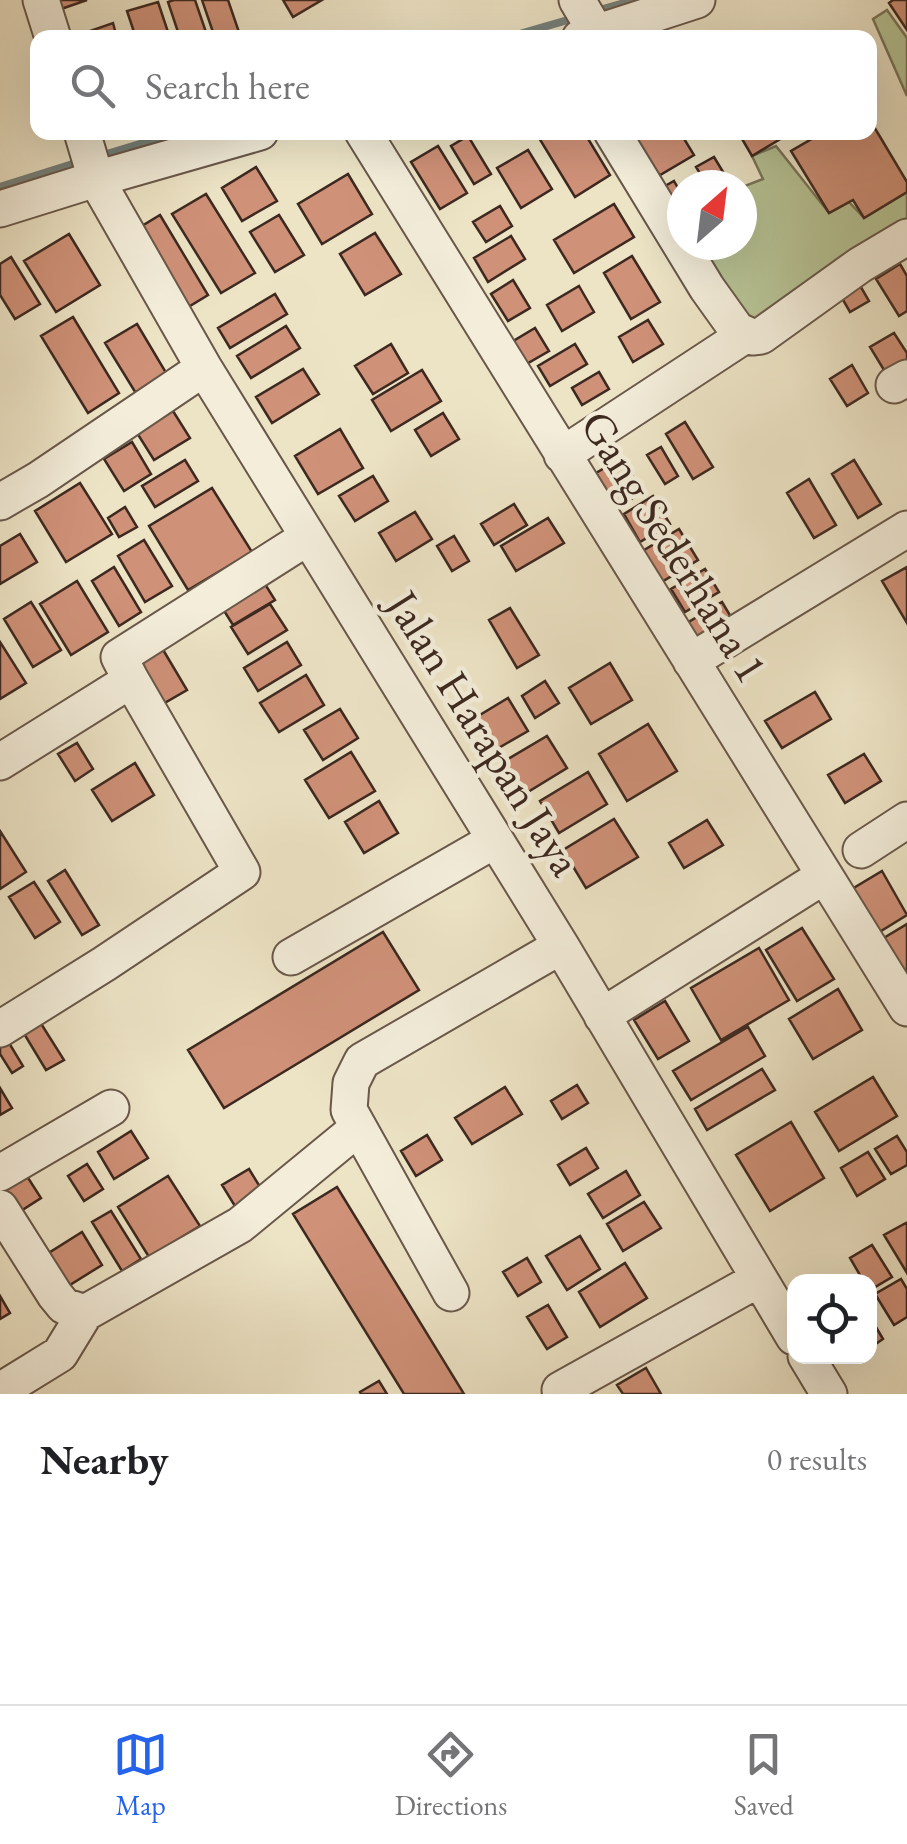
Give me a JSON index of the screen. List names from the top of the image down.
{
  "streets": {
    "street": ["Gang Sederhana 1", "Jalan Harapan Jaya"]
  },
  "north": "top right",
  "page": {
    "search": "Search here",
    "heading": ["Nearby", "0 results"],
    "nav": ["Map", "Directions", "Saved"]
  }
}
